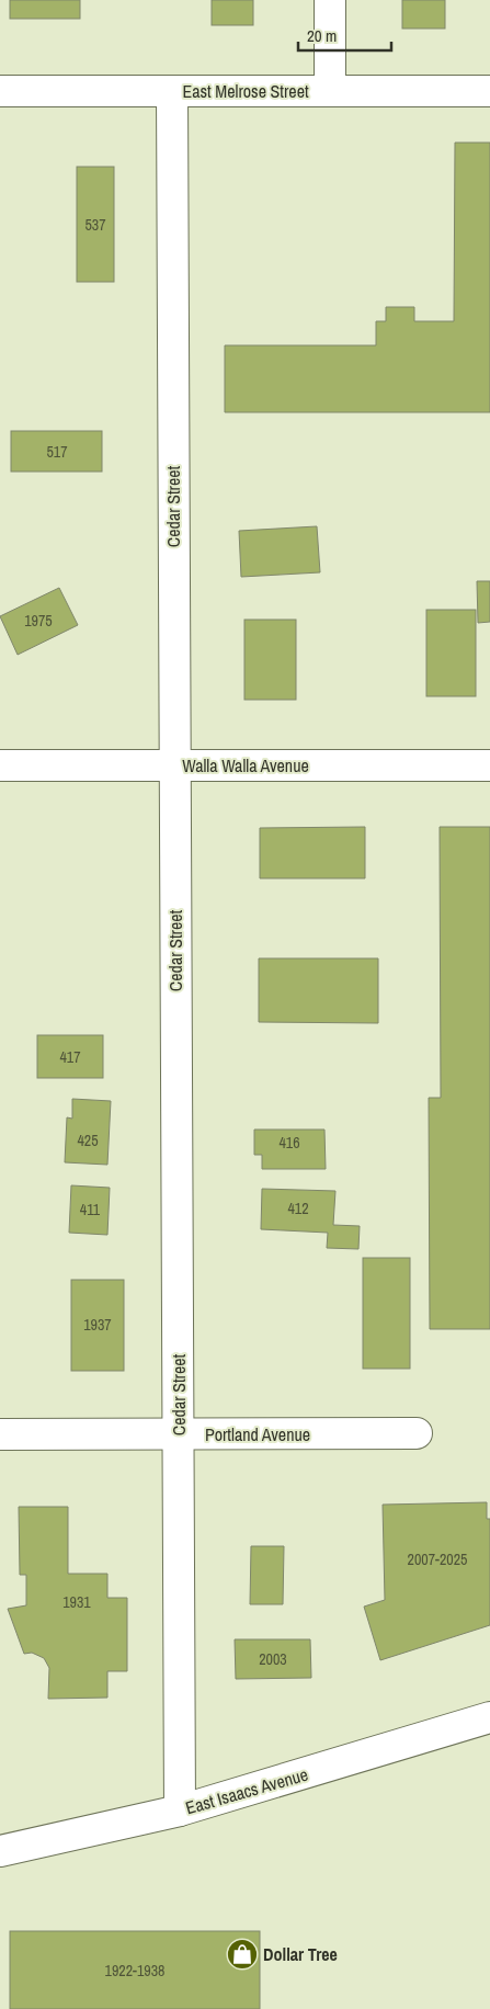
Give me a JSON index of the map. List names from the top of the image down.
{
  "streets": {
    "street": [
      "East Melrose Street",
      "Cedar Street",
      "Walla Walla Avenue",
      "Portland Avenue",
      "East Isaacs Avenue"
    ]
  },
  "crossings": [
    ["East Melrose Street", "Cedar Street"],
    ["Cedar Street", "Walla Walla Avenue"],
    ["Cedar Street", "Portland Avenue"],
    ["Cedar Street", "East Isaacs Avenue"]
  ],
  "places": {
    "shop": ["Dollar Tree"]
  },
  "house_numbers": [
    "537",
    "517",
    "1975",
    "417",
    "425",
    "416",
    "412",
    "411",
    "1937",
    "2007-2025",
    "1931",
    "2003",
    "1922-1938"
  ],
  "scale_bar": "20 m"
}
